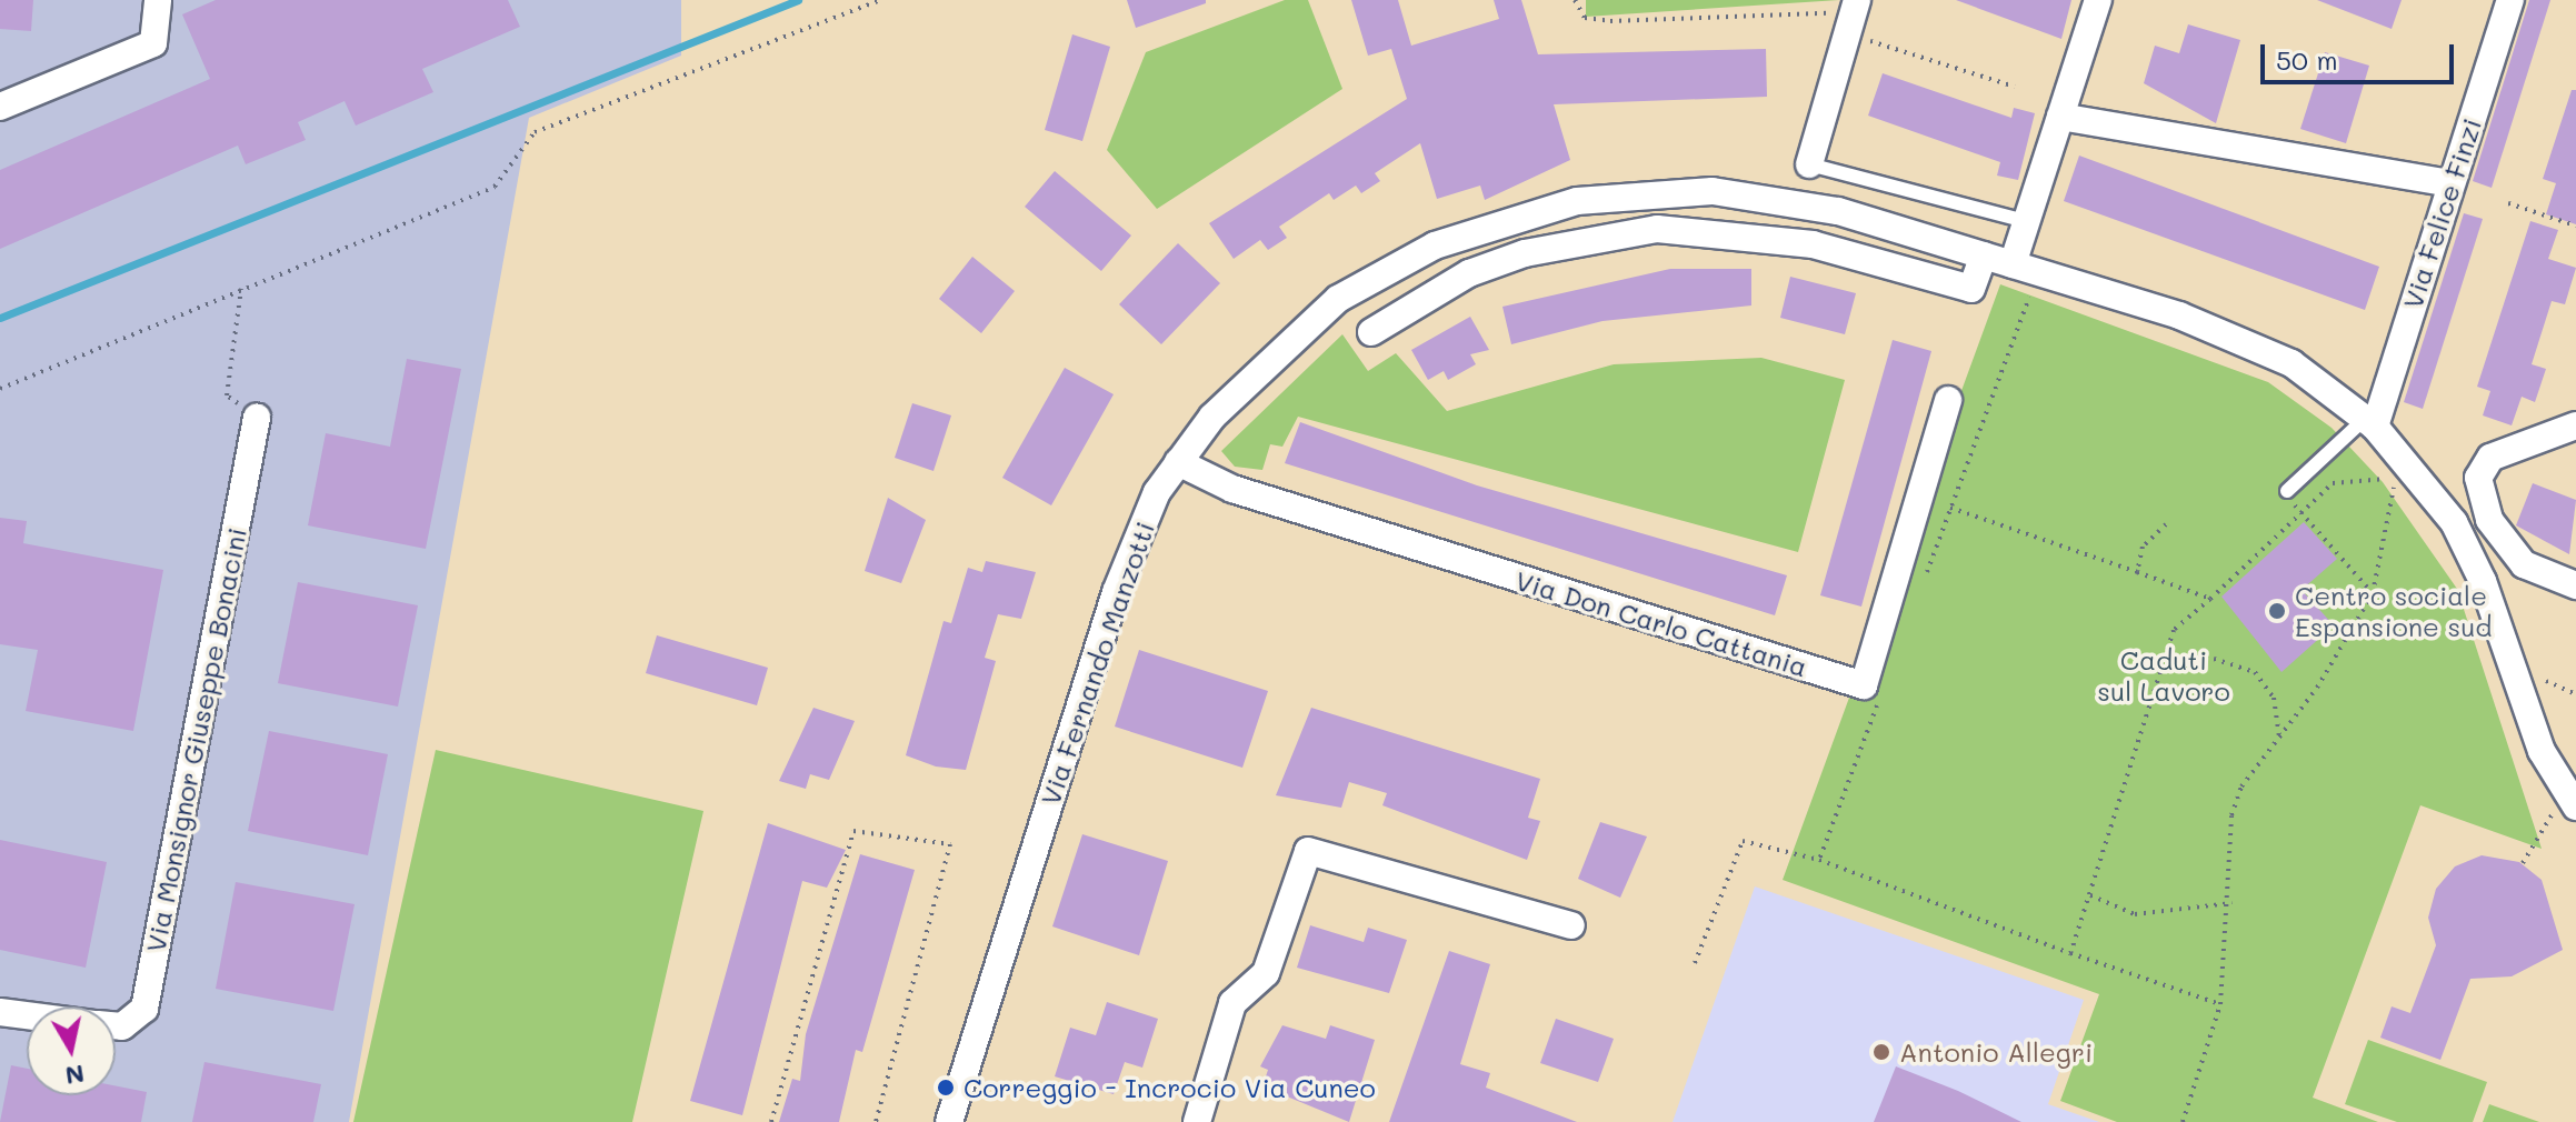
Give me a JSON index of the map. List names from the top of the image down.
{
  "streets": {
    "street": [
      "Via Felice Finzi",
      "Via Don Carlo Cattania",
      "Via Fernando Manzotti",
      "Via Monsignor Giuseppe Bonacini"
    ]
  },
  "crossings": [
    ["Via Felice Finzi", "Via Fernando Manzotti"],
    ["Via Don Carlo Cattania", "Via Fernando Manzotti"]
  ],
  "parks": ["Caduti sul Lavoro"],
  "places": ["Centro sociale Espansione sud", "Antonio Allegri", "Correggio - Incrocio Via Cuneo"],
  "scale_bar": "50 m",
  "north": "bottom"
}
